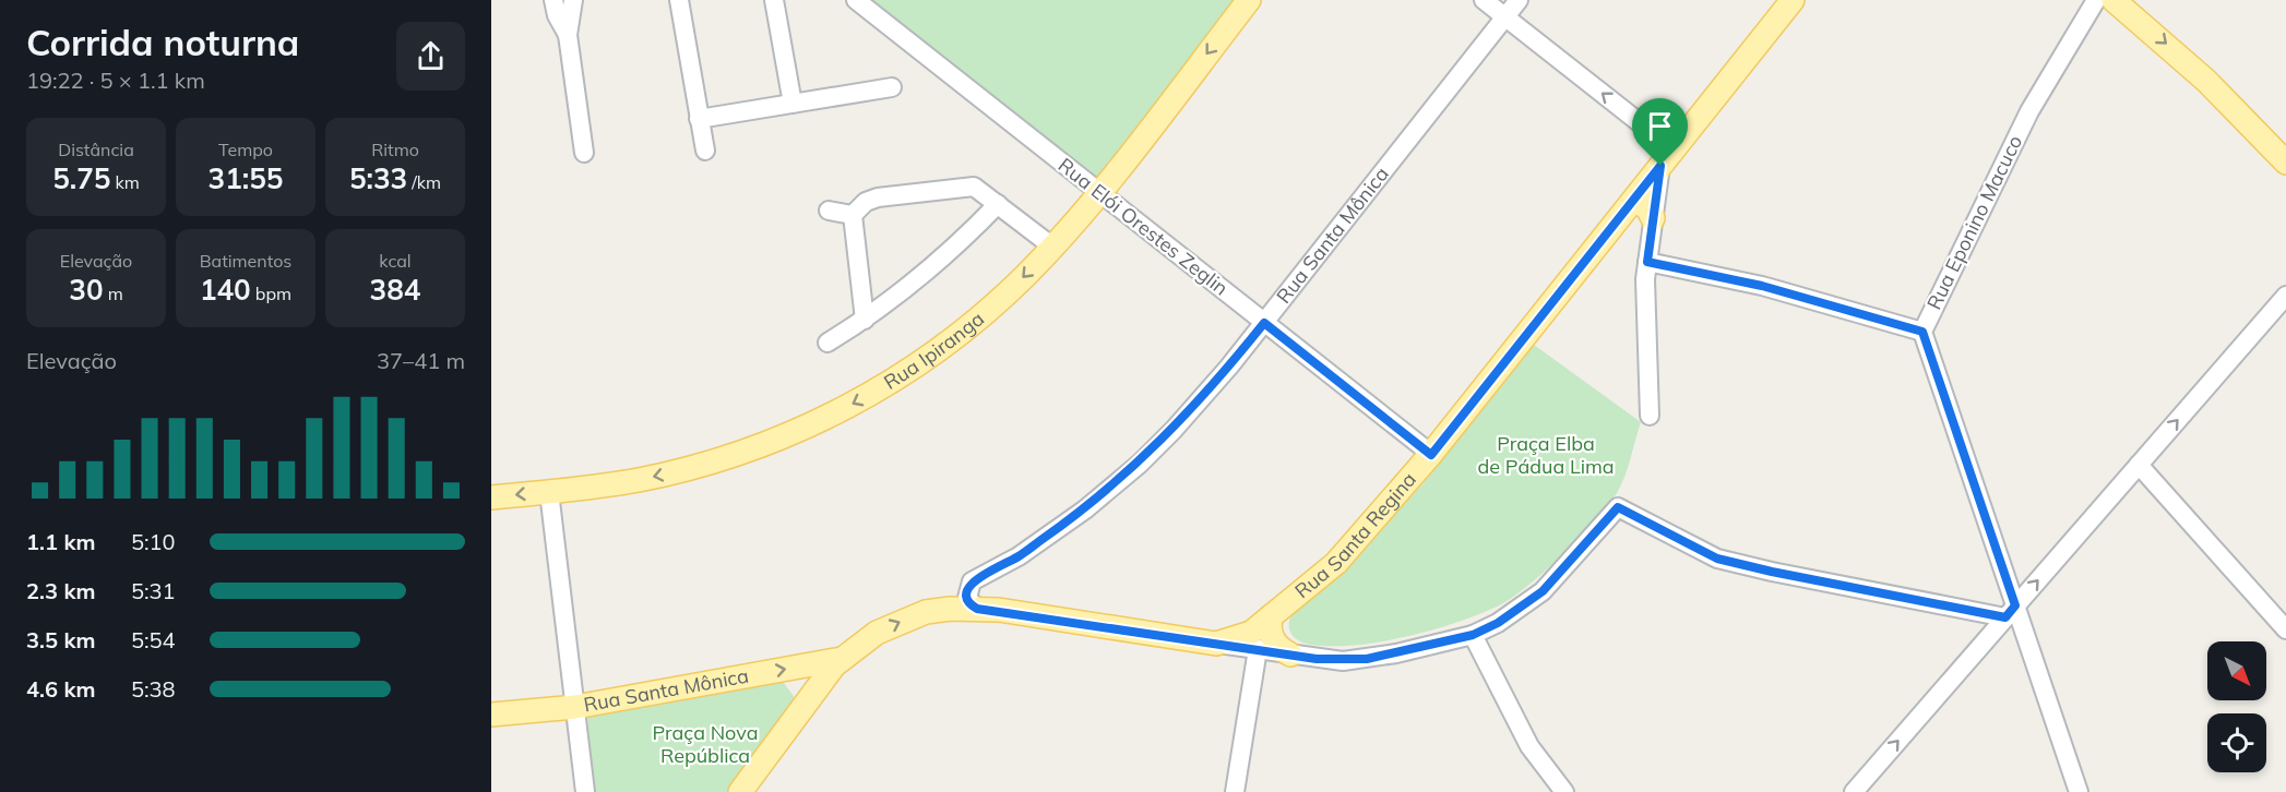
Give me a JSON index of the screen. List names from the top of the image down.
{
  "streets": {
    "main road": ["Rua Santa Mônica", "Rua Ipiranga", "Rua Santa Regina"],
    "street": ["Rua Eponino Macuco", "Rua Elói Orestes Zeglin"]
  },
  "crossings": [
    ["Rua Elói Orestes Zeglin", "Rua Santa Mônica"],
    ["Rua Elói Orestes Zeglin", "Rua Ipiranga"],
    ["Rua Elói Orestes Zeglin", "Rua Santa Regina"]
  ],
  "one_way": ["Rua Ipiranga"],
  "parks": ["Praça Elba de Pádua Lima", "Praça Nova República"],
  "north": "bottom right",
  "page": {
    "heading": ["Corrida noturna", "19:22 · 5 × 1.1 km"],
    "stats": [
      ["Distância", "5.75 km"],
      ["Tempo", "31:55"],
      ["Ritmo", "5:33 /km"],
      ["Elevação", "30 m"],
      ["Batimentos", "140 bpm"],
      ["kcal", "384"]
    ],
    "chart": ["Elevação", "37–41 m"],
    "list": [
      {
        "name": "1.1 km",
        "note": "5:10"
      },
      {
        "name": "2.3 km",
        "note": "5:31"
      },
      {
        "name": "3.5 km",
        "note": "5:54"
      },
      {
        "name": "4.6 km",
        "note": "5:38"
      }
    ]
  }
}
